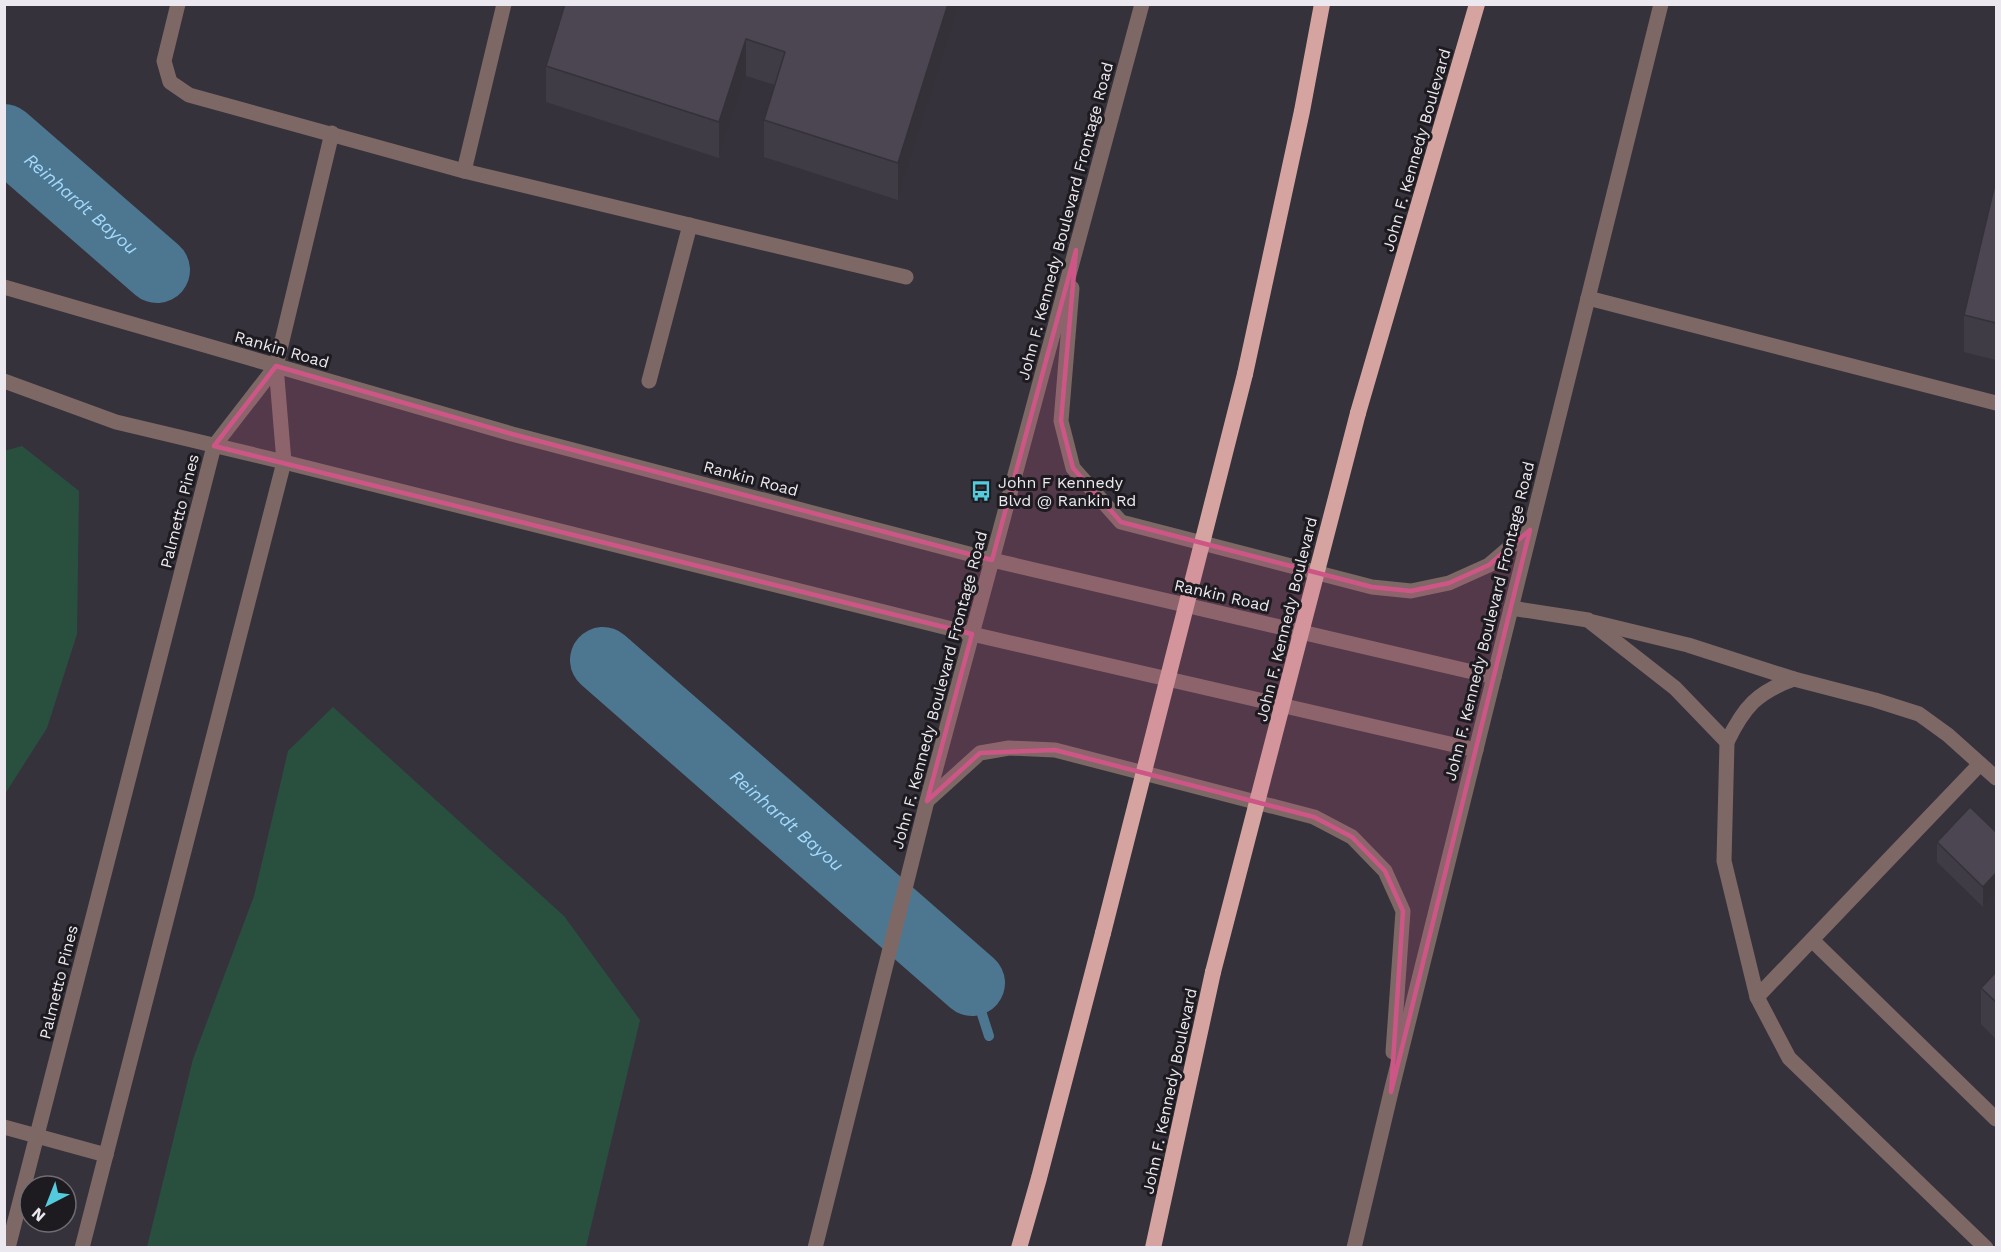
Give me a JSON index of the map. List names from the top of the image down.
{
  "streets": {
    "highway": ["John F. Kennedy Boulevard"],
    "street": ["John F. Kennedy Boulevard Frontage Road", "Rankin Road", "Palmetto Pines"]
  },
  "crossings": [
    ["John F. Kennedy Boulevard Frontage Road", "Rankin Road"],
    ["Rankin Road", "Palmetto Pines"]
  ],
  "water": ["Reinhardt Bayou"],
  "places": {
    "bus stop": ["John F Kennedy Blvd @ Rankin Rd"]
  },
  "north": "bottom left"
}
